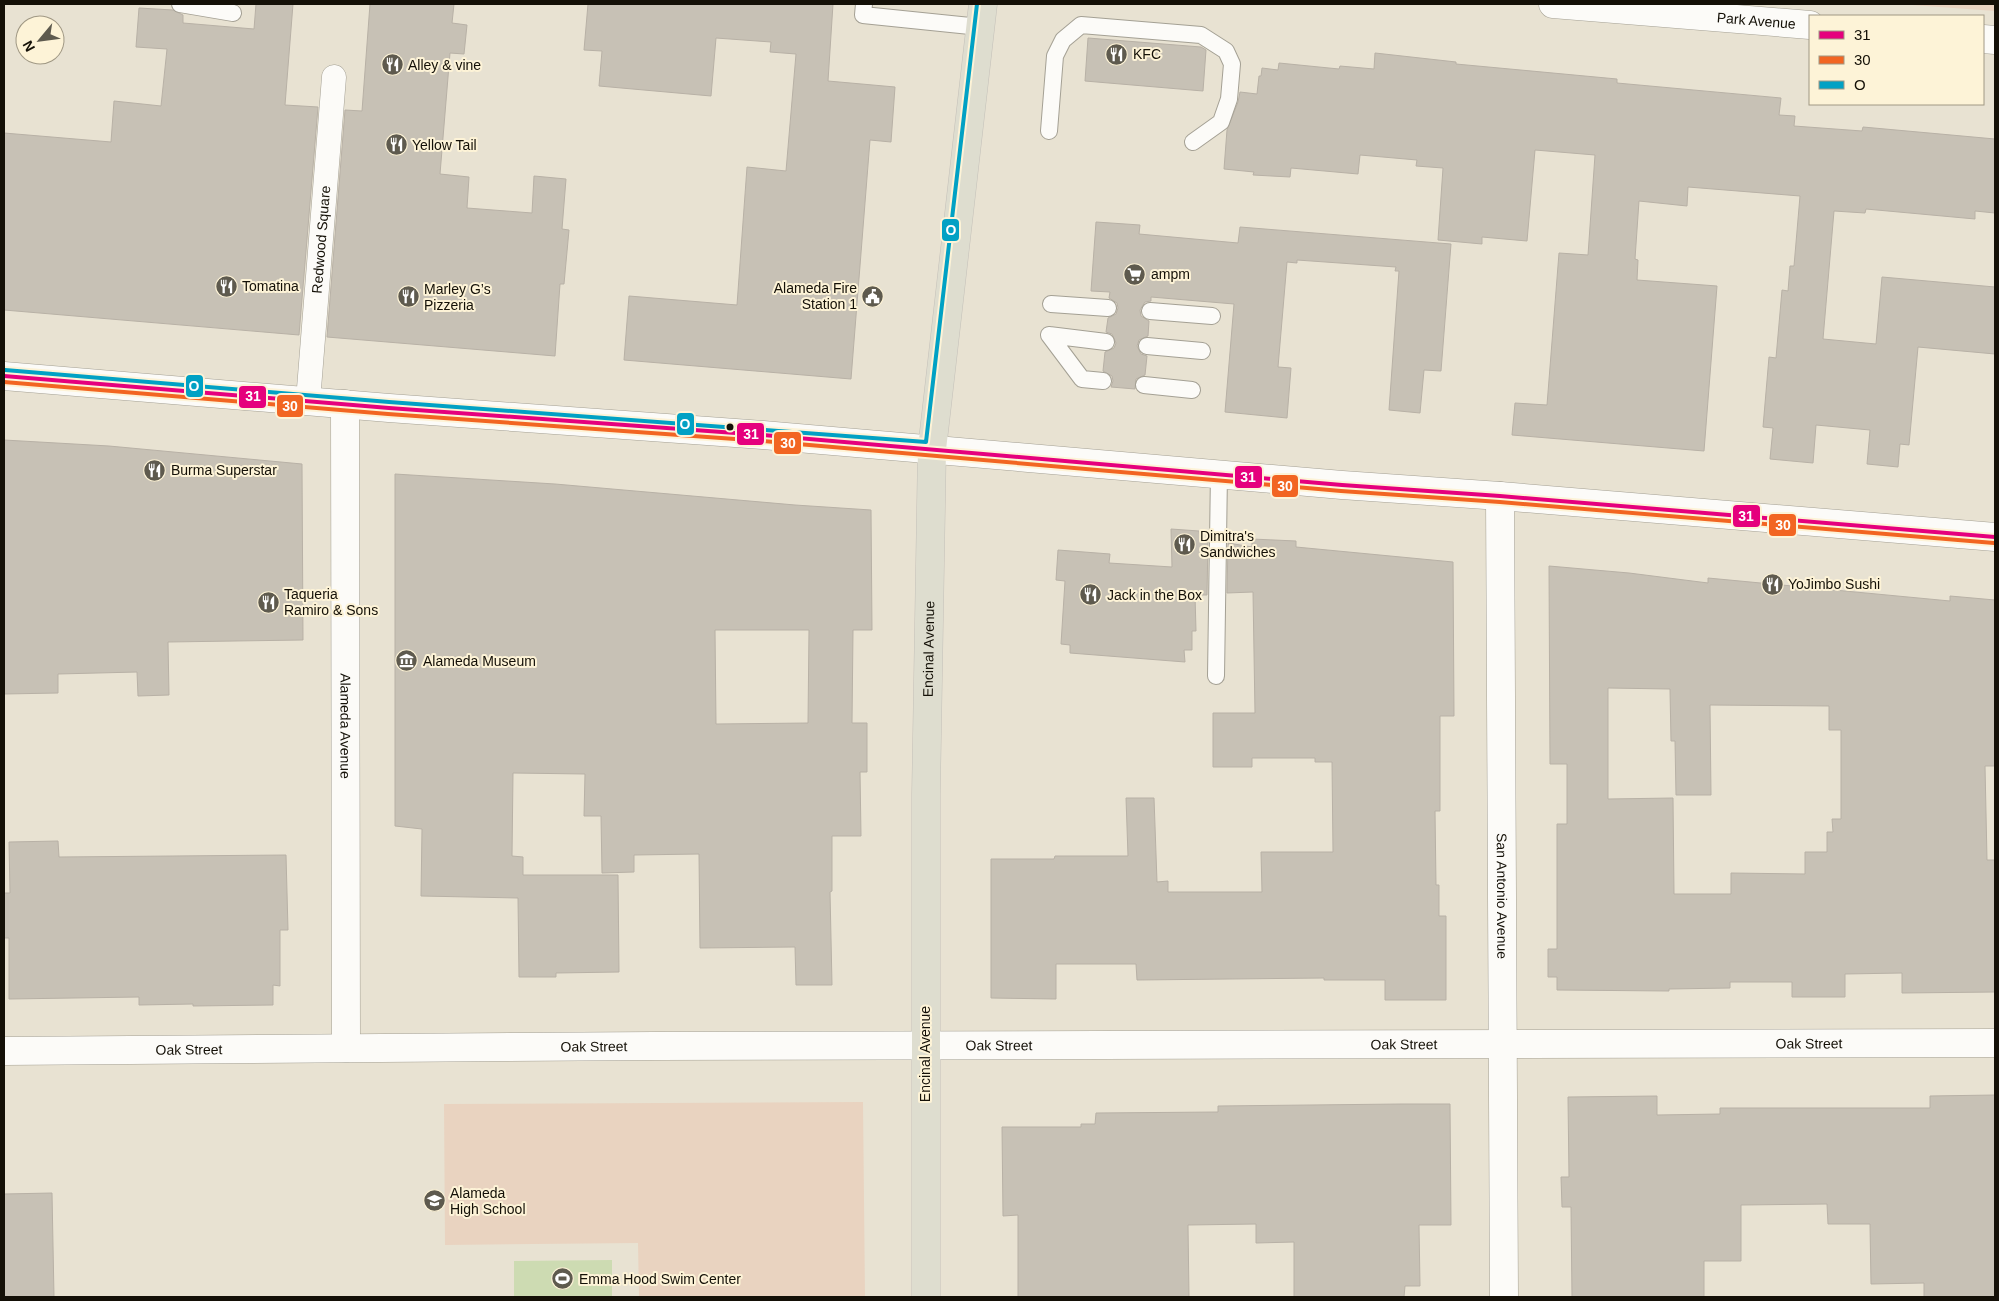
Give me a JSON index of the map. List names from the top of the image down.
{
  "streets": {
    "main road": ["Encinal Avenue"],
    "street": [
      "Park Avenue",
      "Redwood Square",
      "Alameda Avenue",
      "San Antonio Avenue",
      "Oak Street"
    ]
  },
  "crossings": [
    ["Encinal Avenue", "Oak Street"],
    ["Alameda Avenue", "Oak Street"],
    ["San Antonio Avenue", "Oak Street"]
  ],
  "places": {
    "restaurant": [
      "KFC",
      "Alley & vine",
      "Yellow Tail",
      "Tomatina",
      "Marley G’s Pizzeria",
      "Burma Superstar",
      "Dimitra's Sandwiches",
      "YoJimbo Sushi",
      "Jack in the Box",
      "Taqueria Ramiro & Sons"
    ],
    "supermarket": ["ampm"],
    "public building": ["Alameda Fire Station 1"],
    "museum": ["Alameda Museum"],
    "school or university": ["Alameda High School"],
    "sports": ["Emma Hood Swim Center"]
  },
  "lines": ["transit line O", "transit line 31", "transit line 30"],
  "legend": ["31", "30", "O"],
  "north": "bottom left"
}
